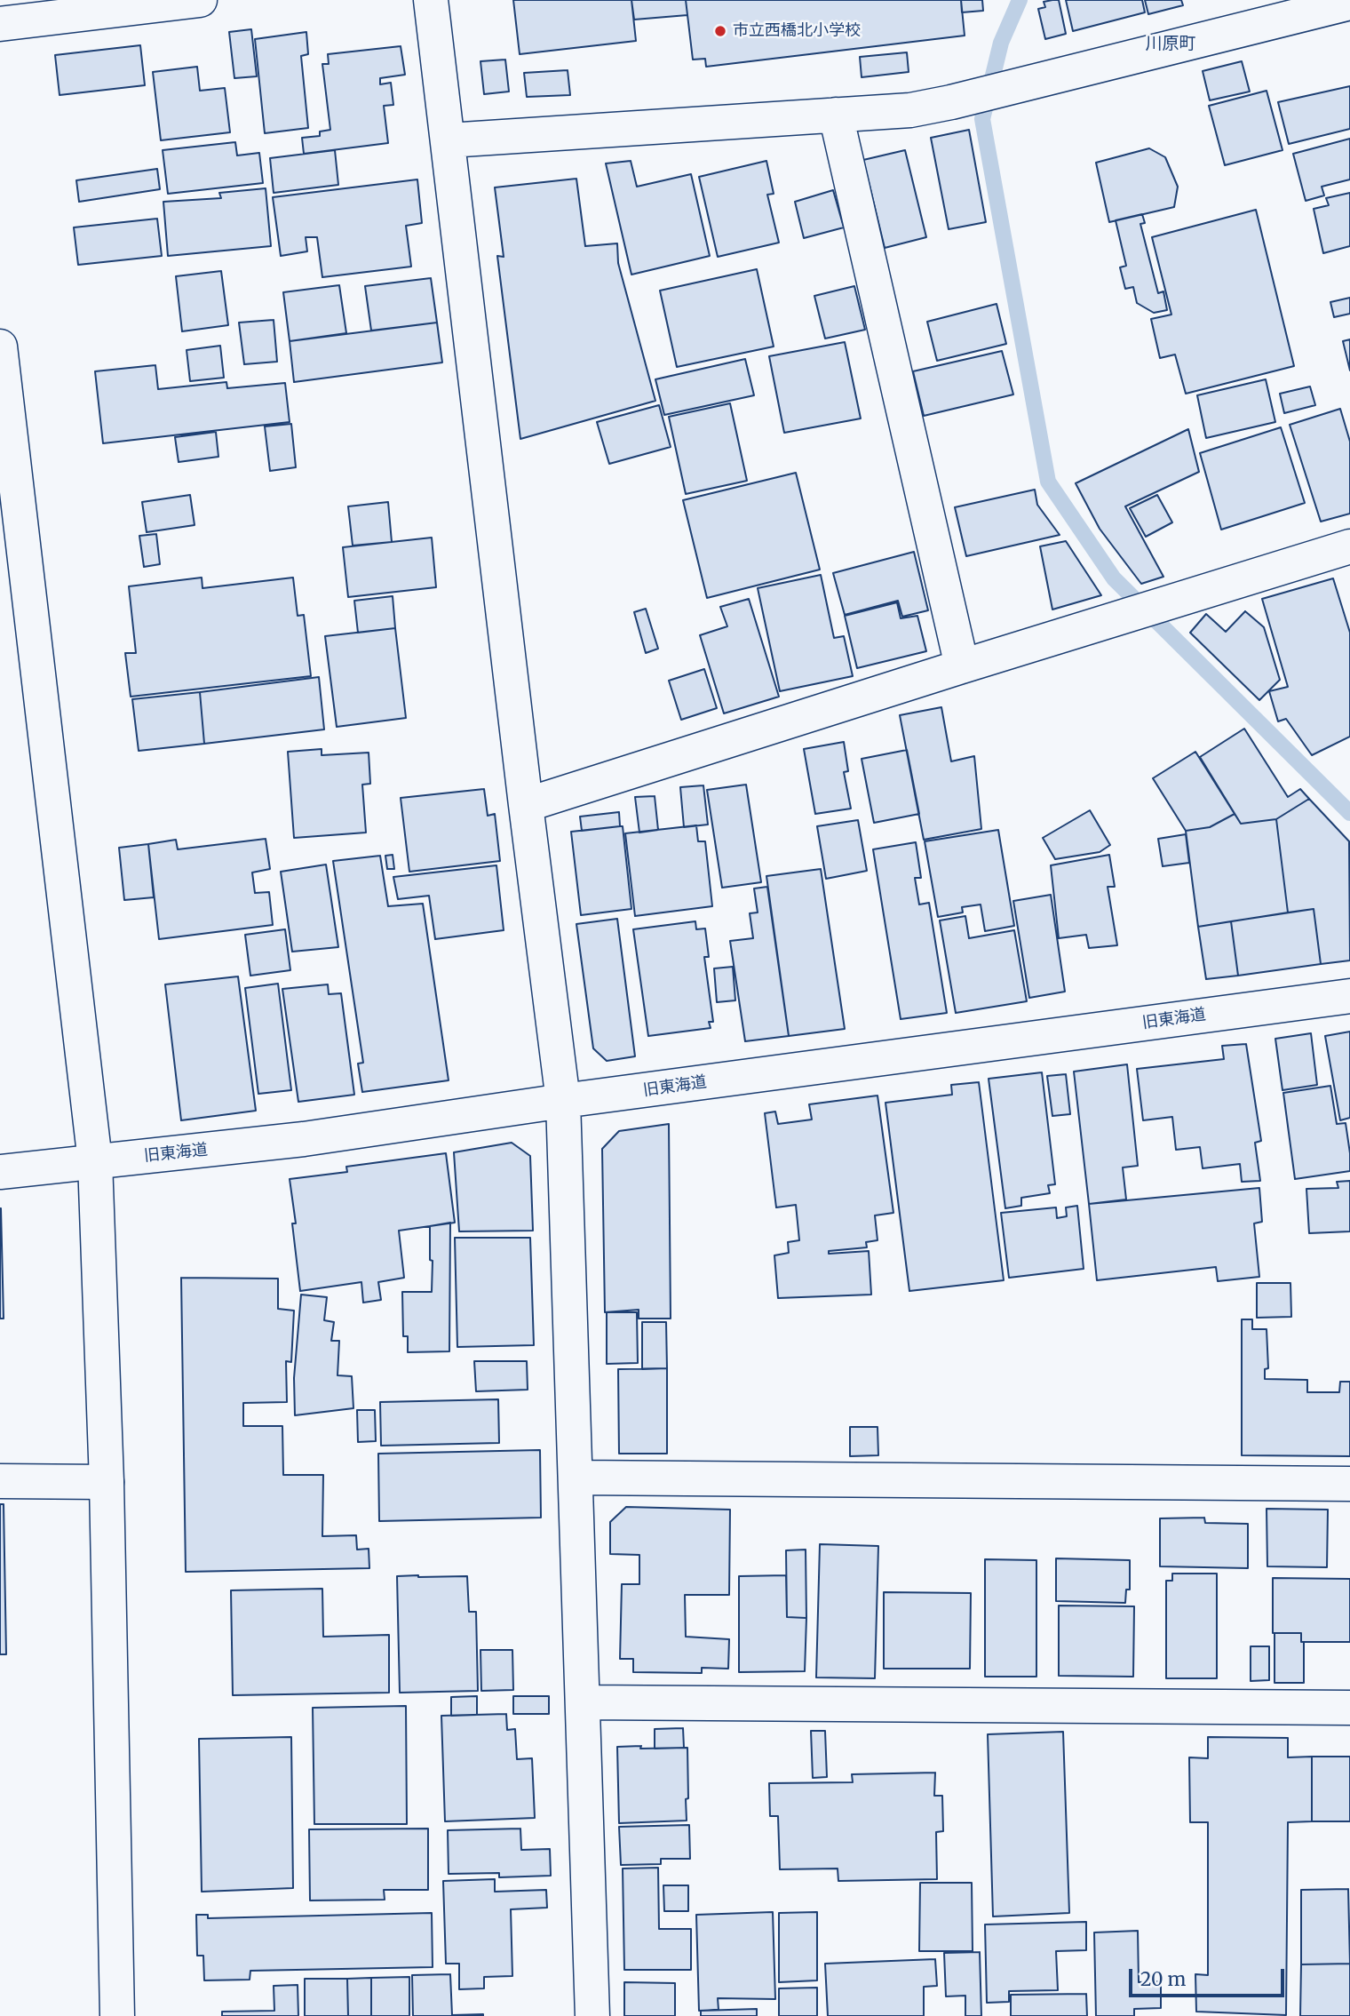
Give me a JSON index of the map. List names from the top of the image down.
{
  "streets": {
    "street": ["旧東海道"]
  },
  "districts": ["川原町"],
  "places": ["市立西橋北小学校"],
  "scale_bar": "20 m"
}
